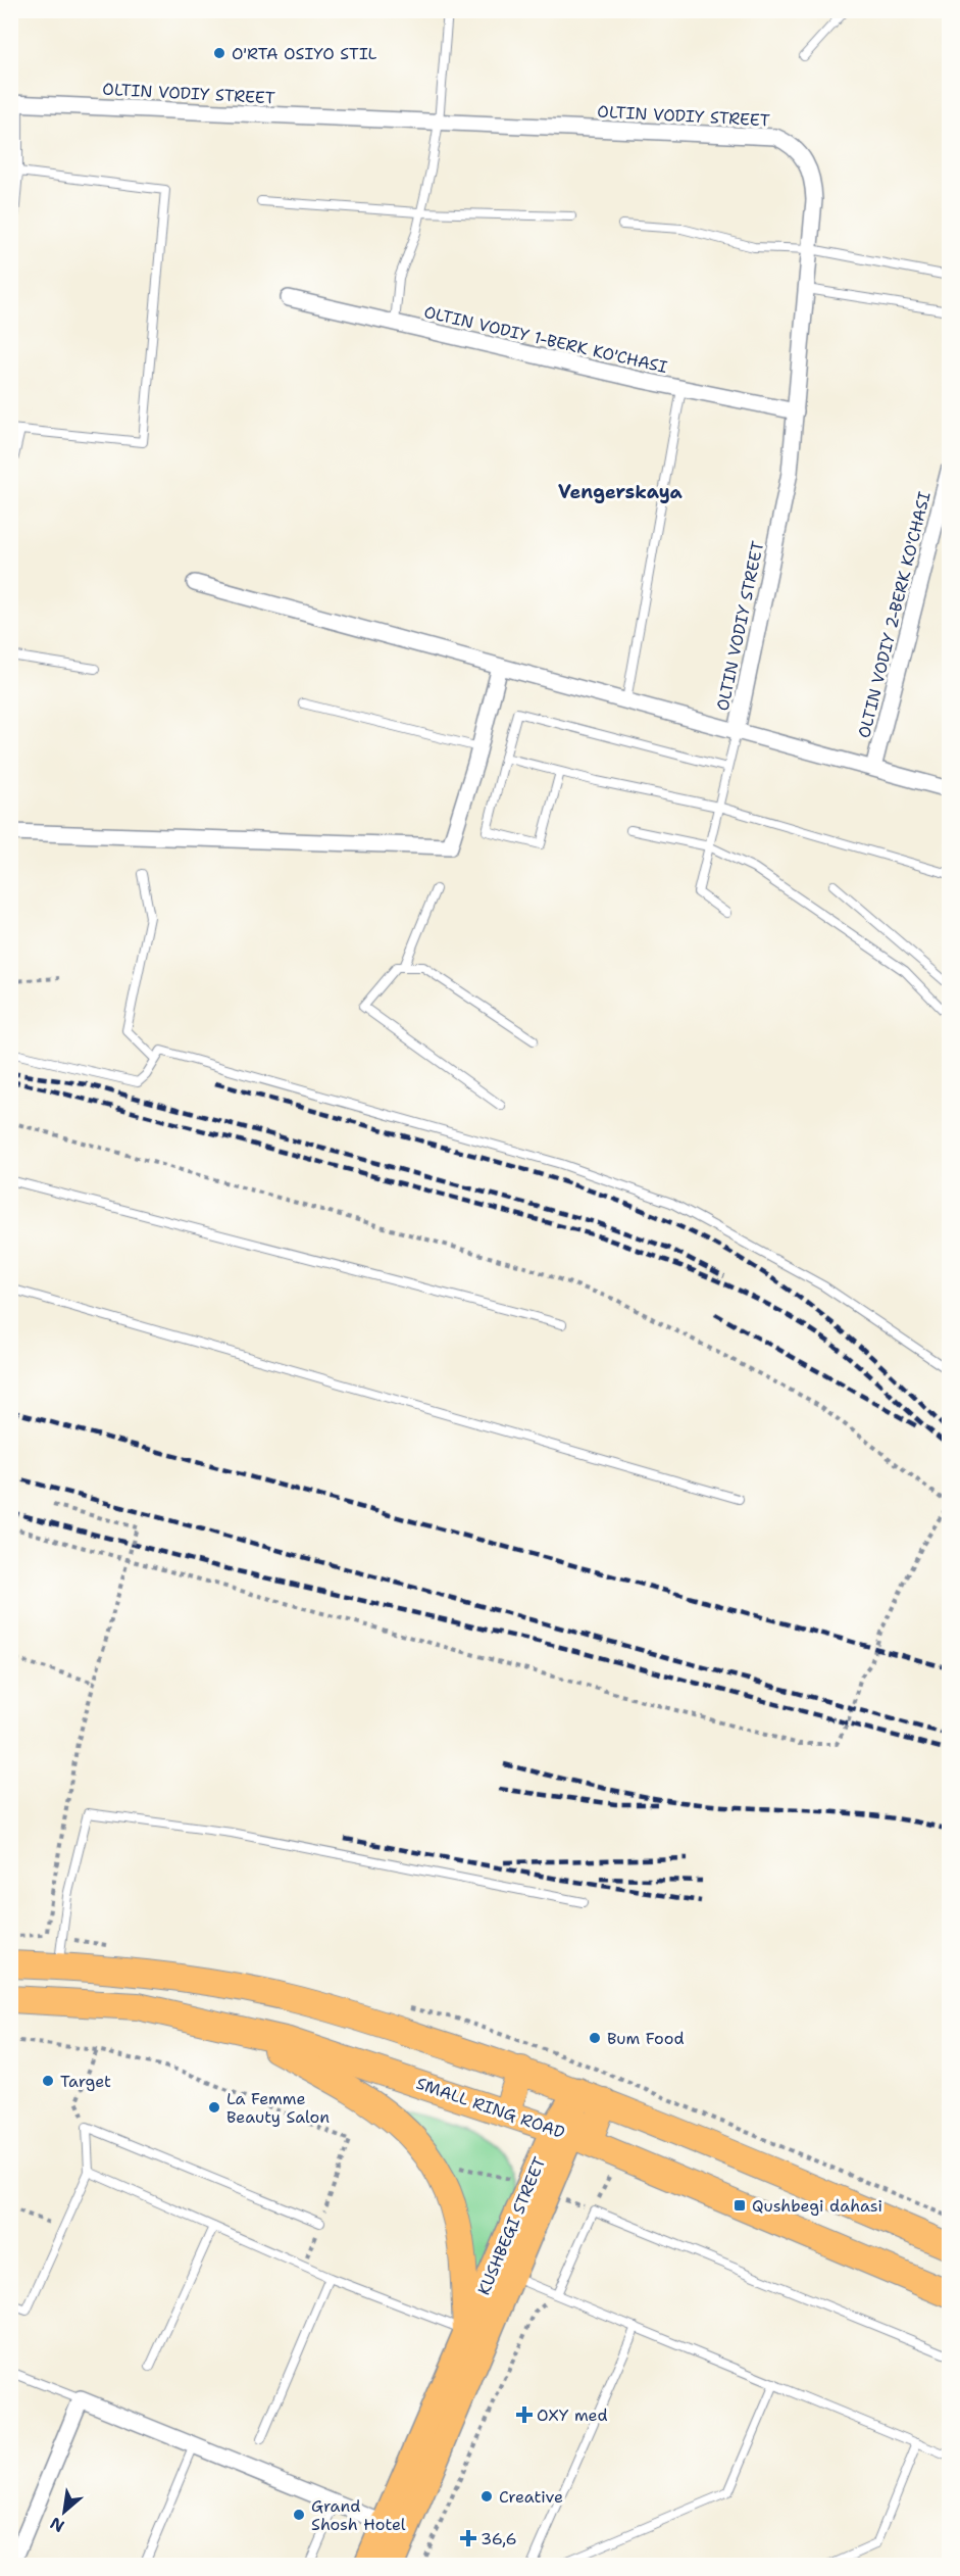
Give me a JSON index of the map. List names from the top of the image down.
{
  "streets": {
    "highway": ["SMALL RING ROAD"],
    "main road": ["KUSHBEGI STREET"],
    "street": ["OLTIN VODIY STREET", "OLTIN VODIY 1-BERK KO'CHASI", "OLTIN VODIY 2-BERK KO'CHASI"]
  },
  "crossings": [
    ["OLTIN VODIY STREET", "OLTIN VODIY 1-BERK KO'CHASI"],
    ["OLTIN VODIY STREET", "OLTIN VODIY 2-BERK KO'CHASI"],
    ["SMALL RING ROAD", "KUSHBEGI STREET"]
  ],
  "districts": ["Vengerskaya"],
  "places": {
    "other": [
      "O'RTA OSIYO STIL",
      "Bum Food",
      "Target",
      "La Femme Beauty Salon",
      "Creative",
      "Grand Shosh Hotel"
    ],
    "transit": ["Qushbegi dahasi"],
    "health": ["OXY med", "36,6"]
  },
  "north": "bottom left"
}
